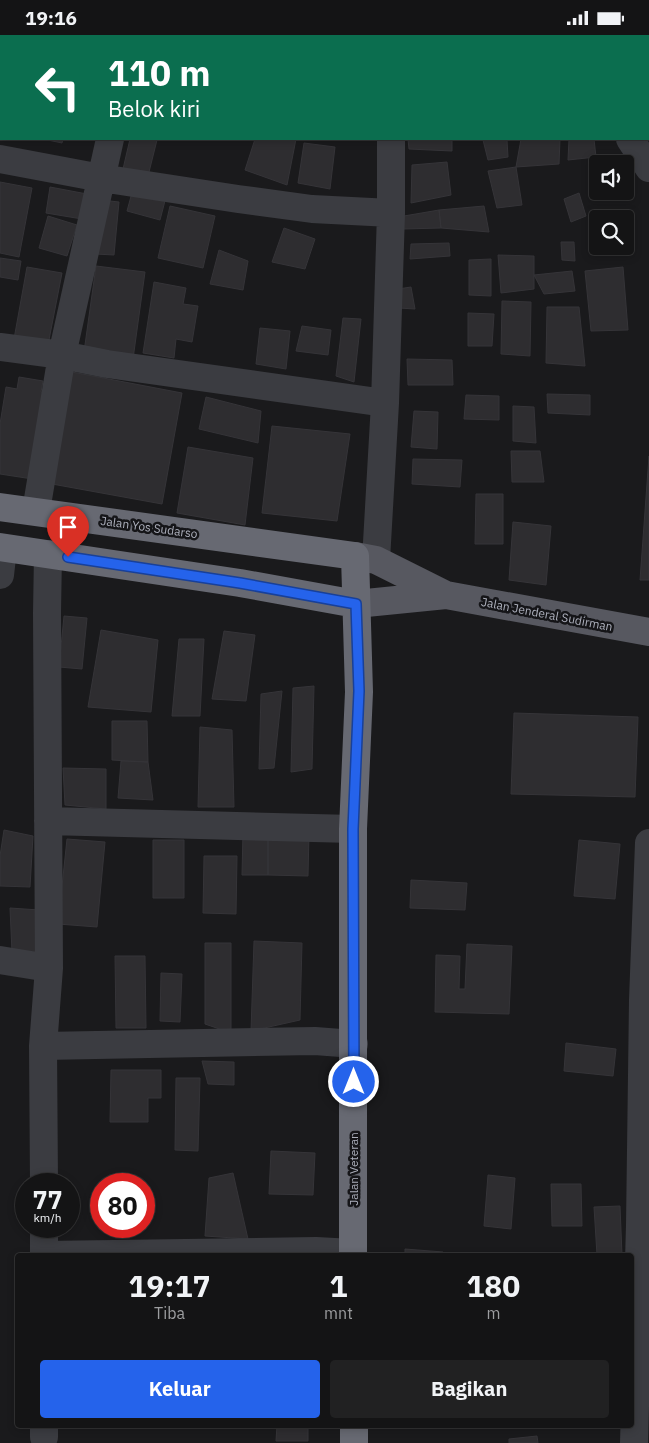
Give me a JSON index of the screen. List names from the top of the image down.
{
  "streets": {
    "highway": ["Jalan Yos Sudarso", "Jalan Veteran"],
    "main road": ["Jalan Jenderal Sudirman"]
  },
  "crossings": [
    ["Jalan Yos Sudarso", "Jalan Veteran"]
  ],
  "page": {
    "status": "19:16",
    "turn": ["110 m", "Belok kiri"],
    "speed": "77 km/h",
    "limit": "80",
    "eta": [
      "19:17",
      "Tiba",
      "1",
      "mnt",
      "180",
      "m"
    ],
    "buttons": ["Keluar", "Bagikan"]
  }
}
